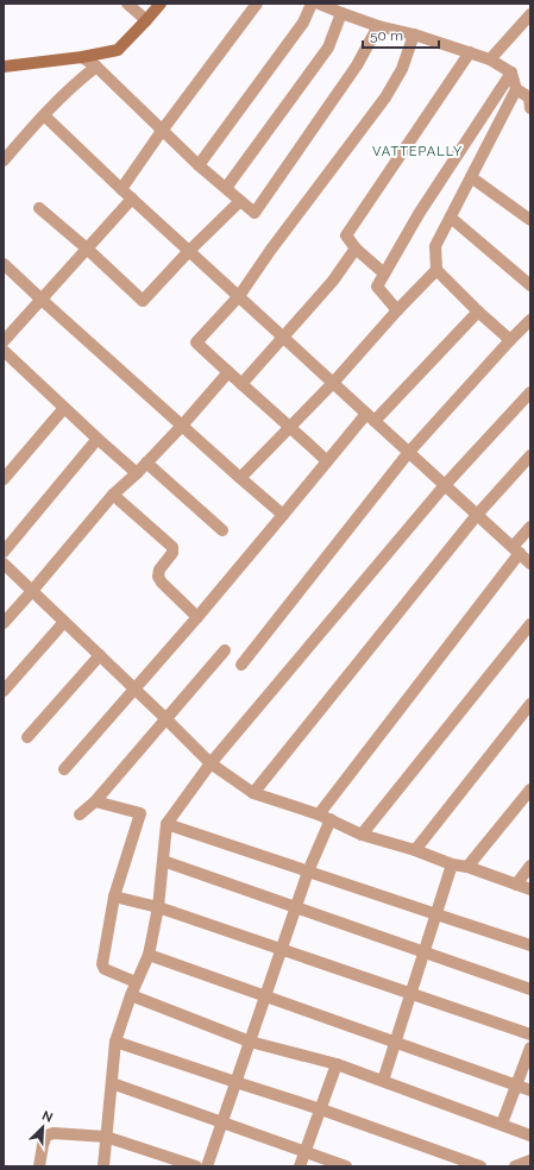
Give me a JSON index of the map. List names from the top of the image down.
{
  "districts": ["VATTEPALLY"],
  "scale_bar": "50 m",
  "north": "top right"
}
